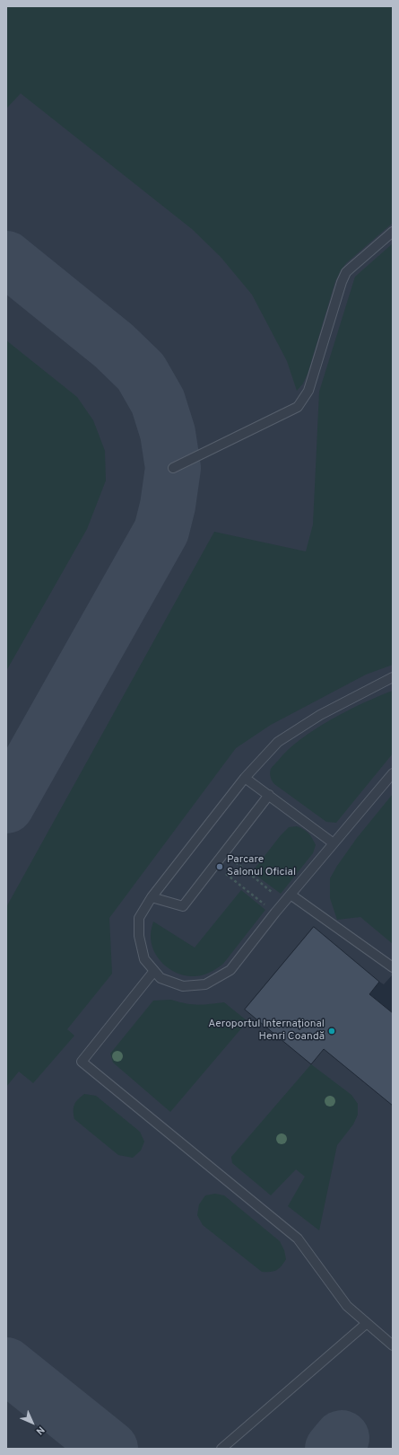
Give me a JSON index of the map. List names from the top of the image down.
{
  "places": ["Parcare Salonul Oficial", "Aeroportul Internațional Henri Coandă"],
  "north": "bottom right"
}
